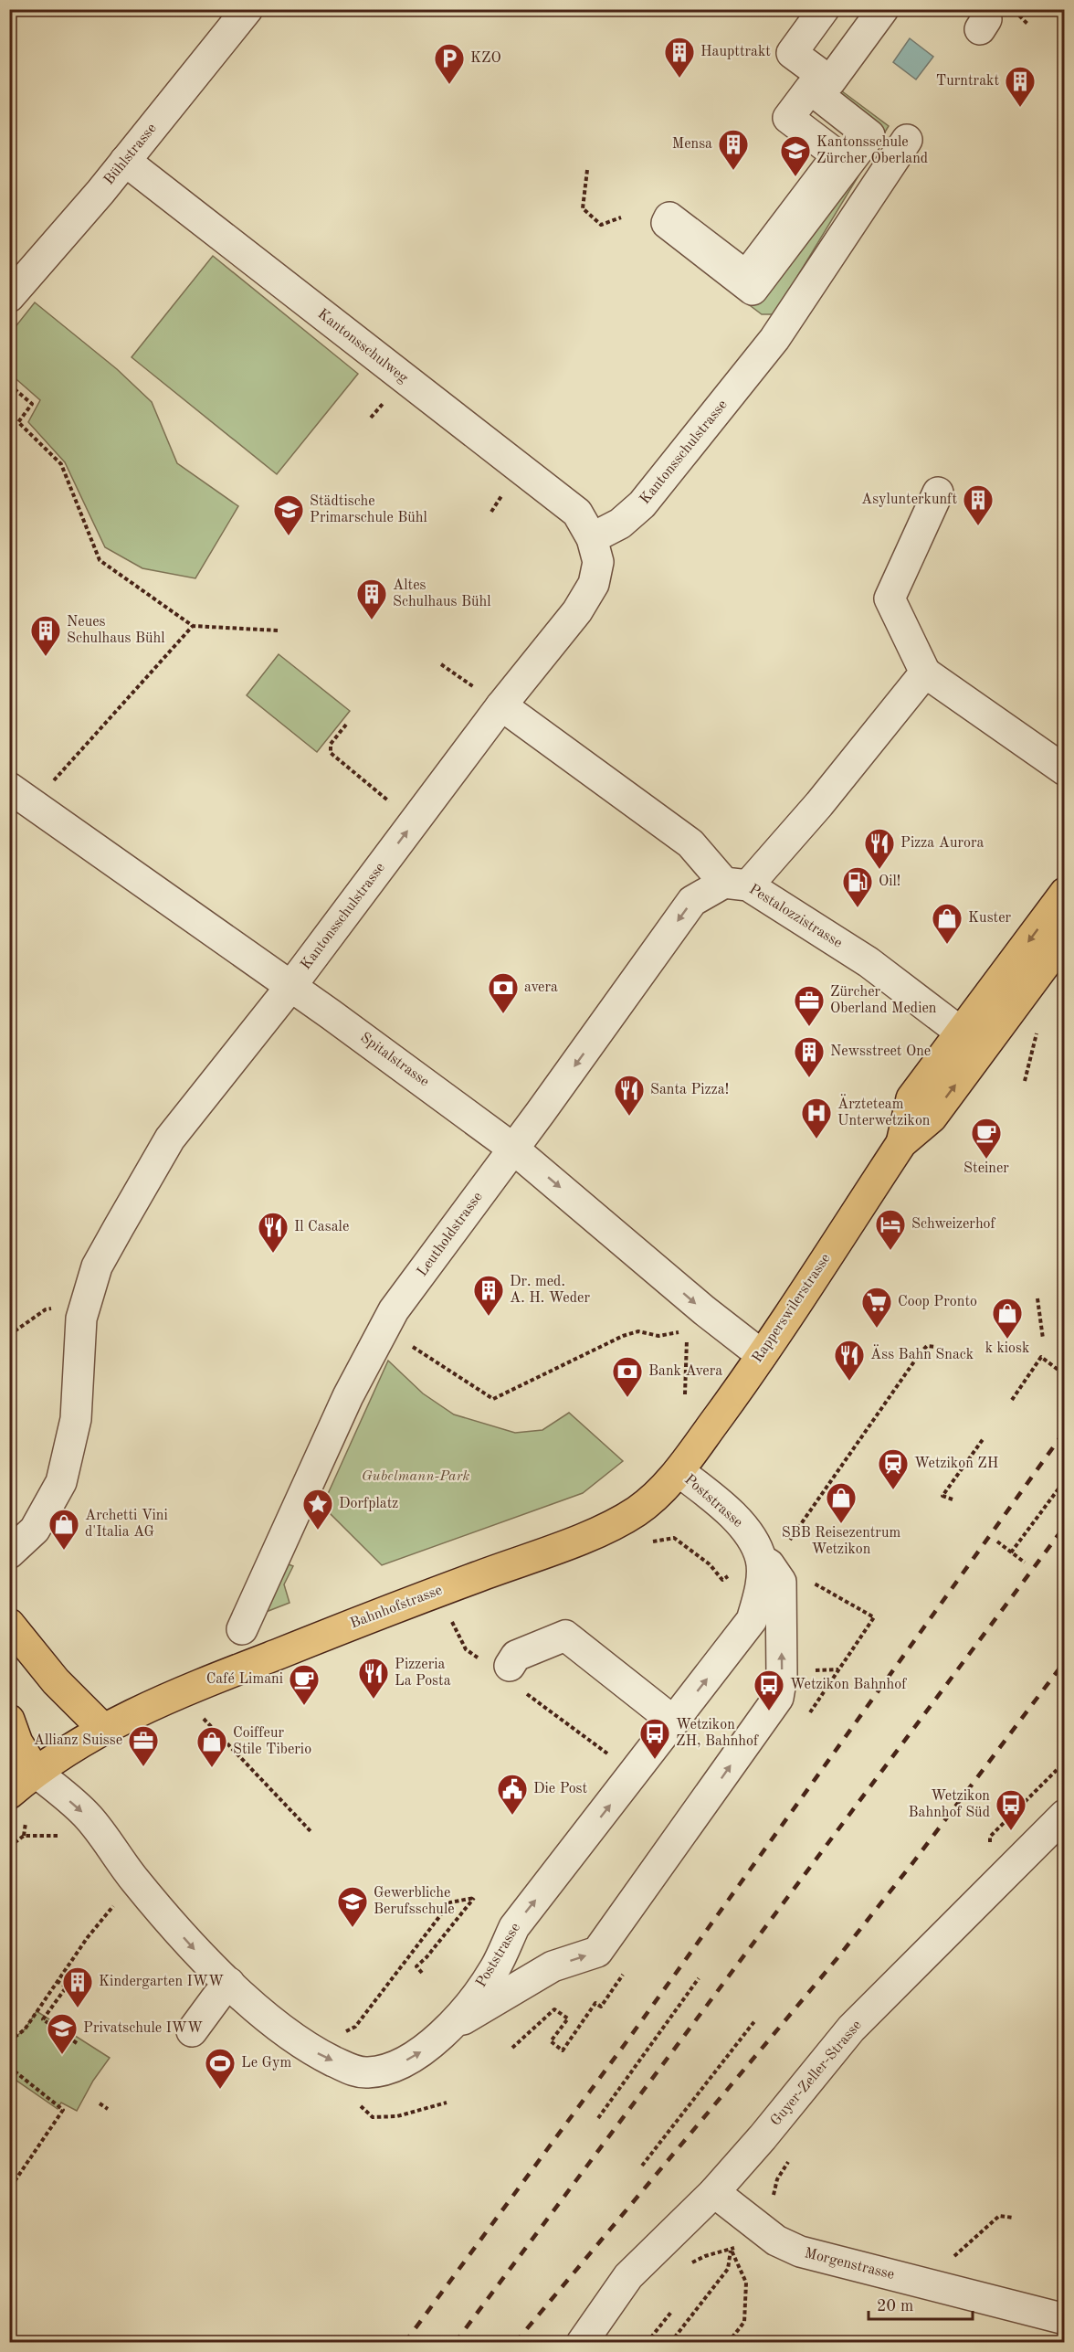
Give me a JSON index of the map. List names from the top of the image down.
{
  "streets": {
    "main road": ["Rapperswilerstrasse", "Bahnhofstrasse"],
    "street": [
      "Bühlstrasse",
      "Kantonsschulweg",
      "Kantonsschulstrasse",
      "Pestalozzistrasse",
      "Spitalstrasse",
      "Leutholdstrasse",
      "Poststrasse",
      "Guyer-Zeller-Strasse",
      "Morgenstrasse"
    ]
  },
  "crossings": [
    ["Bühlstrasse", "Kantonsschulweg"],
    ["Kantonsschulweg", "Kantonsschulstrasse"],
    ["Kantonsschulstrasse", "Pestalozzistrasse"],
    ["Kantonsschulstrasse", "Spitalstrasse"],
    ["Pestalozzistrasse", "Leutholdstrasse"],
    ["Pestalozzistrasse", "Rapperswilerstrasse"],
    ["Spitalstrasse", "Leutholdstrasse"],
    ["Spitalstrasse", "Rapperswilerstrasse"],
    ["Rapperswilerstrasse", "Poststrasse"],
    ["Rapperswilerstrasse", "Bahnhofstrasse"],
    ["Poststrasse", "Bahnhofstrasse"],
    ["Guyer-Zeller-Strasse", "Morgenstrasse"]
  ],
  "parks": ["Gubelmann-Park"],
  "places": {
    "building": [
      "Haupttrakt",
      "Turntrakt",
      "Mensa",
      "Asylunterkunft",
      "Altes Schulhaus Bühl",
      "Neues Schulhaus Bühl",
      "Newsstreet One",
      "Dr. med. A. H. Weder",
      "Kindergarten IWW"
    ],
    "parking": ["KZO"],
    "school or university": [
      "Kantonsschule Zürcher Oberland",
      "Städtische Primarschule Bühl",
      "Gewerbliche Berufsschule",
      "Privatschule IWW"
    ],
    "restaurant": [
      "Pizza Aurora",
      "Santa Pizza!",
      "Il Casale",
      "Äss Bahn Snack",
      "Pizzeria La Posta"
    ],
    "fuel station": ["Oil!"],
    "shop": [
      "Kuster",
      "k kiosk",
      "SBB Reisezentrum Wetzikon",
      "Archetti Vini d'Italia AG",
      "Coiffeur Stile Tiberio"
    ],
    "bank": ["avera", "Bank Avera"],
    "office": ["Zürcher Oberland Medien", "Allianz Suisse"],
    "hospital": ["Ärzteteam Unterwetzikon"],
    "cafe": ["Steiner", "Café Limani"],
    "hotel": ["Schweizerhof"],
    "supermarket": ["Coop Pronto"],
    "station": ["Wetzikon ZH"],
    "place": ["Dorfplatz"],
    "bus stop": ["Wetzikon Bahnhof", "Wetzikon ZH, Bahnhof", "Wetzikon Bahnhof Süd"],
    "public building": ["Die Post"],
    "sports": ["Le Gym"]
  },
  "scale_bar": "20 m"
}
